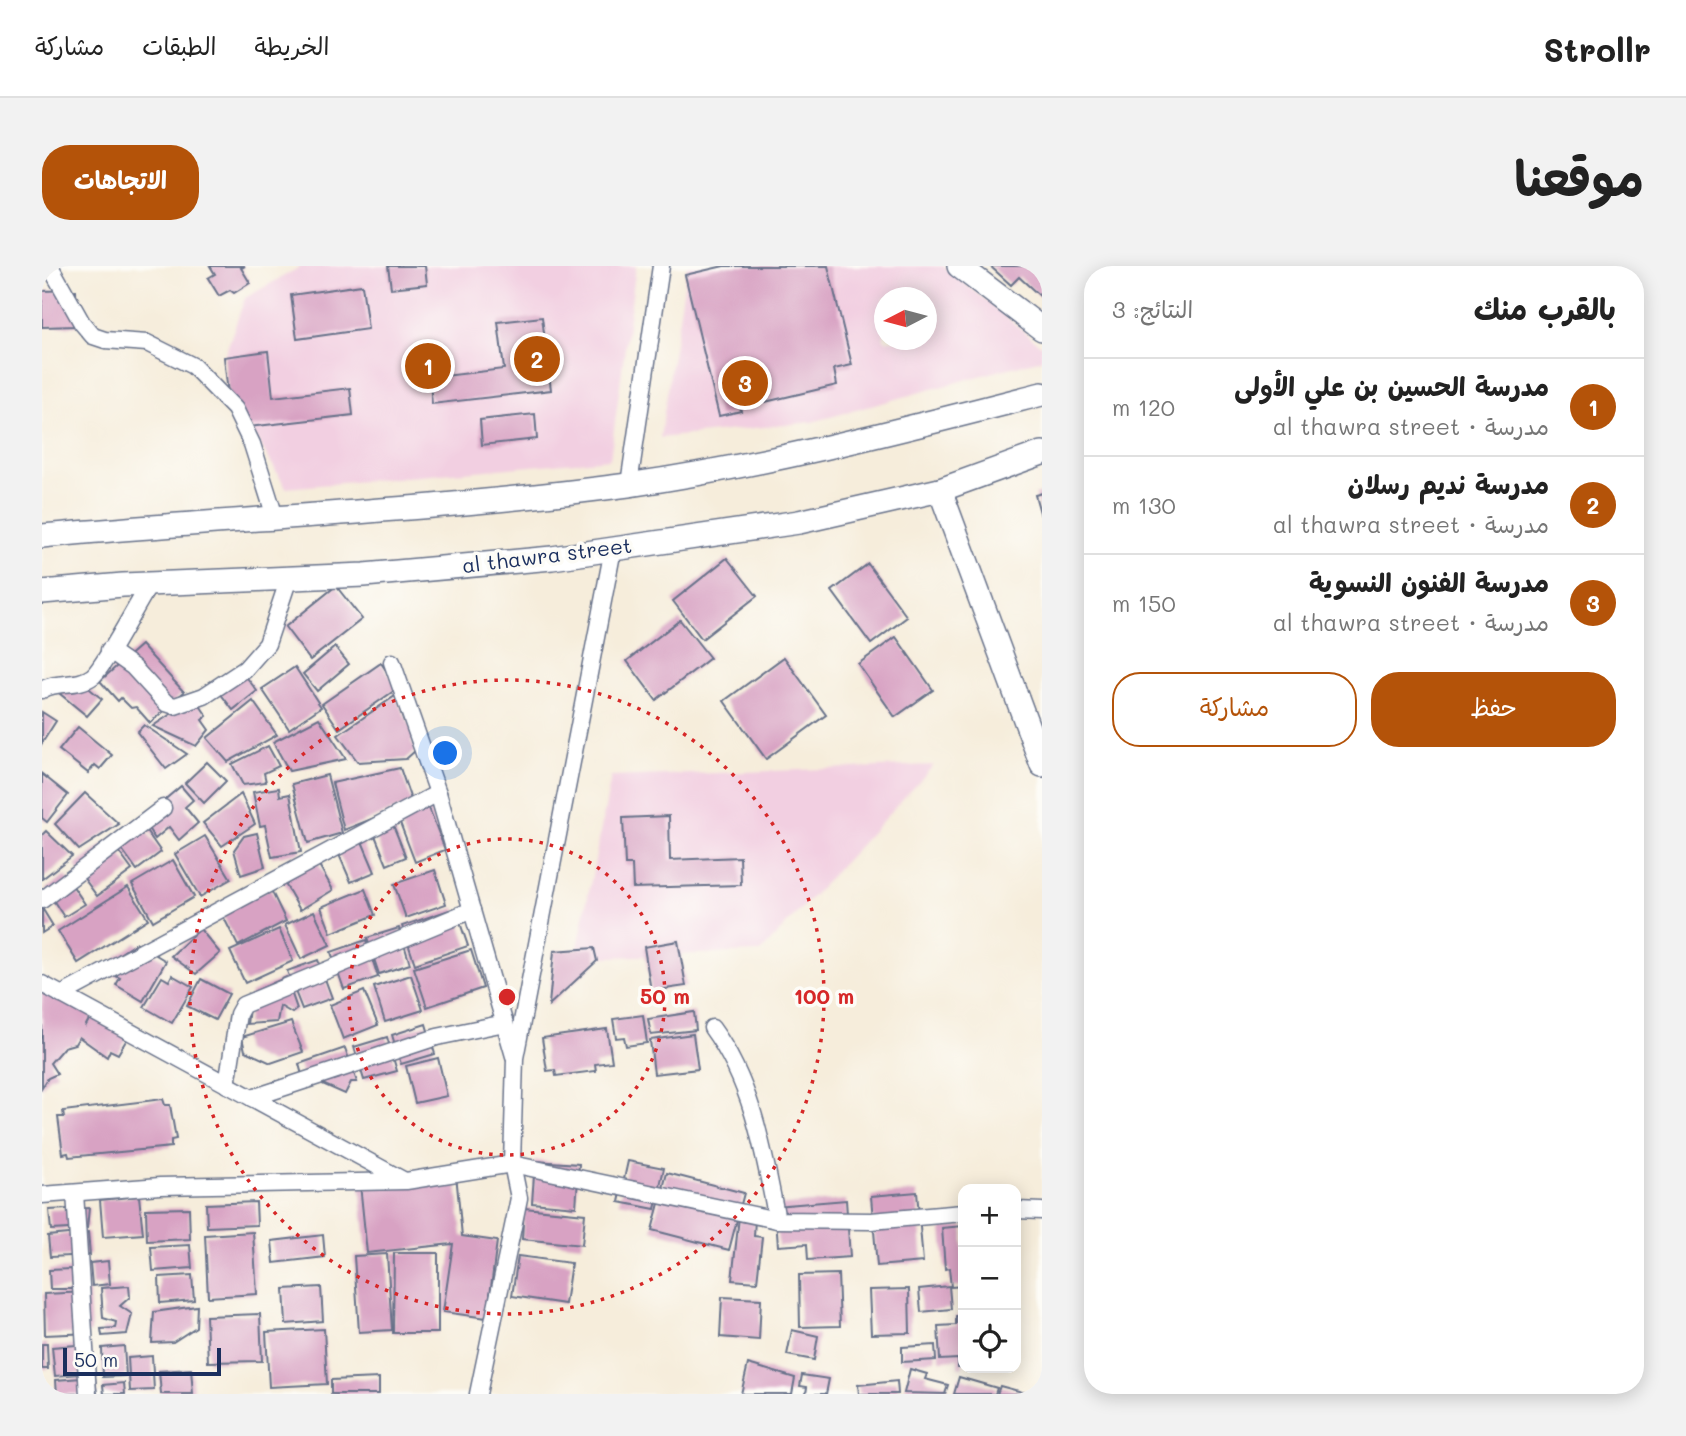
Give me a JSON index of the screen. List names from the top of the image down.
{
  "streets": {
    "main road": ["al thawra street"]
  },
  "scale_bar": "50 m",
  "north": "left",
  "page": {
    "header": "Strollr",
    "nav": ["الخريطة", "الطبقات", "مشاركة"],
    "title": "موقعنا",
    "buttons": [
      "الاتجاهات",
      ["حفظ", "مشاركة"]
    ],
    "heading": ["بالقرب منك", "النتائج: 3"],
    "pins": ["2", "1", "3"],
    "list": [
      {
        "mark": "1",
        "name": "مدرسة الحسين بن علي الأولى",
        "note": "مدرسة · al thawra street",
        "value": "120 m"
      },
      {
        "mark": "2",
        "name": "مدرسة نديم رسلان",
        "note": "مدرسة · al thawra street",
        "value": "130 m"
      },
      {
        "mark": "3",
        "name": "مدرسة الفنون النسوية",
        "note": "مدرسة · al thawra street",
        "value": "150 m"
      }
    ],
    "map_buttons": ["+", "−"],
    "scale": "50 m"
  },
  "rings": ["50 m", "100 m"]
}
